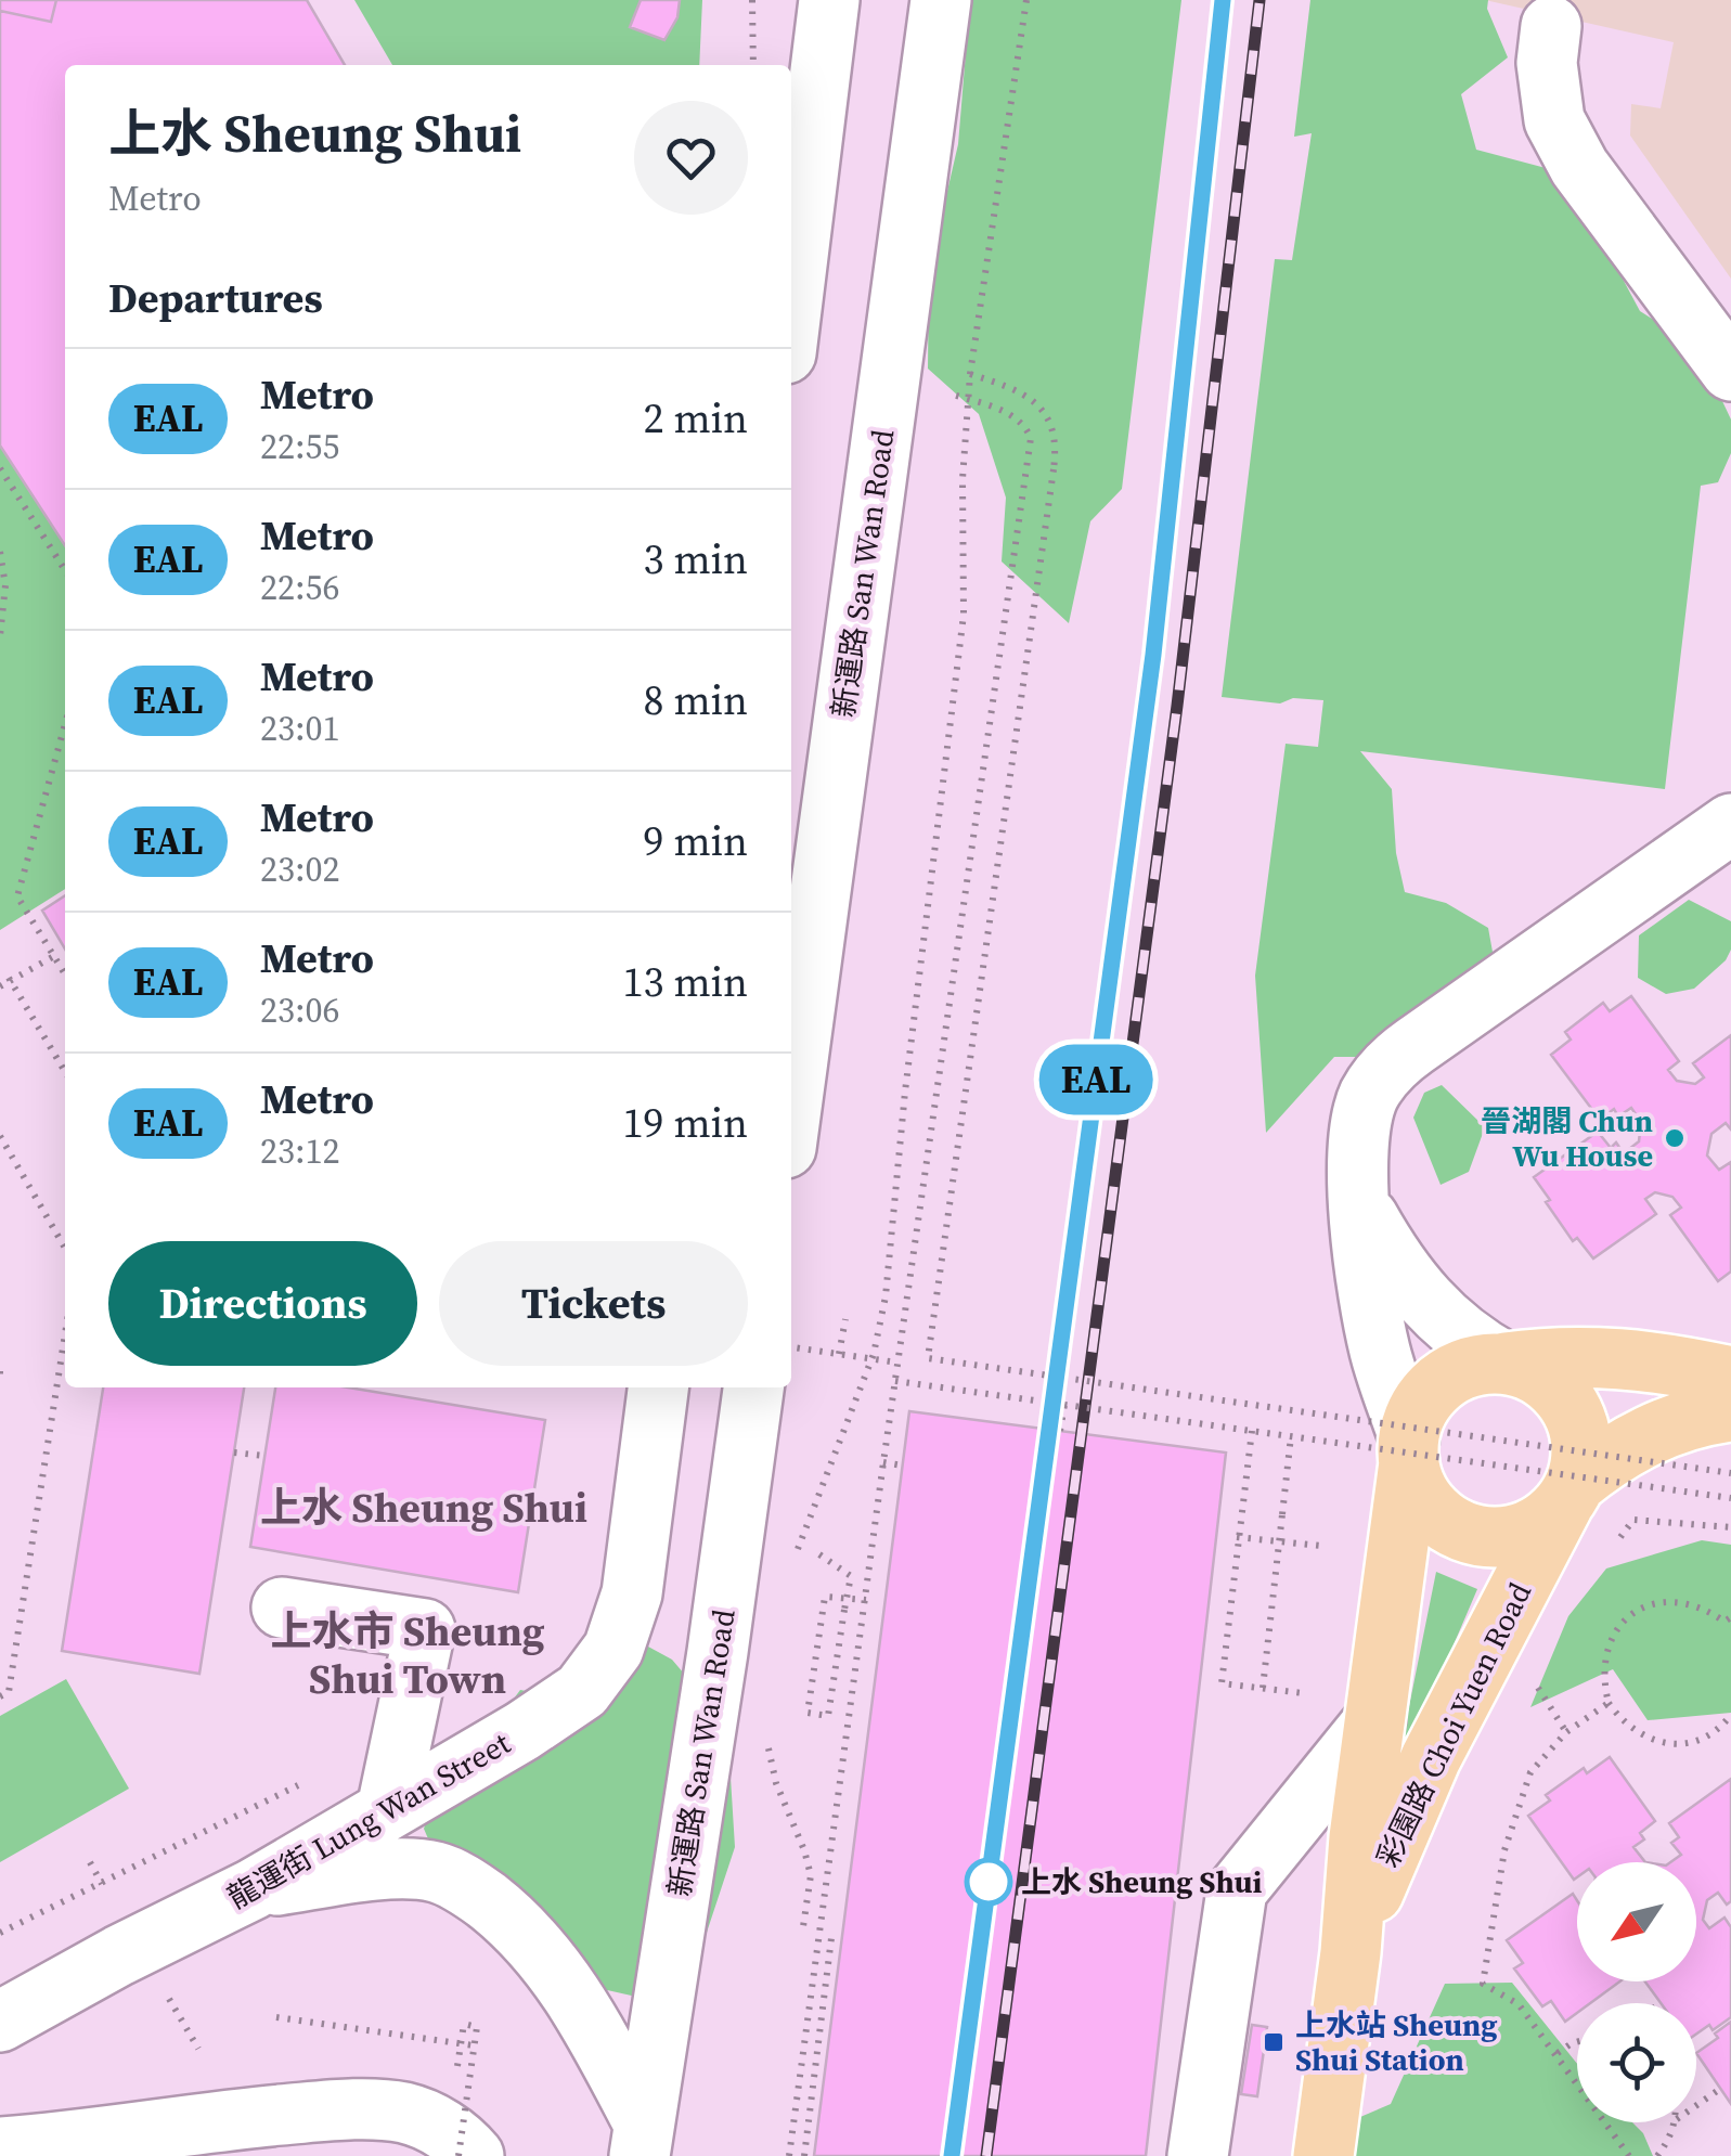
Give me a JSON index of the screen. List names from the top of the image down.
{
  "streets": {
    "main road": ["彩園路 Choi Yuen Road"],
    "street": ["新運路 San Wan Road", "龍運街 Lung Wan Street"]
  },
  "crossings": [
    ["新運路 San Wan Road", "龍運街 Lung Wan Street"]
  ],
  "districts": ["上水 Sheung Shui", "上水市 Sheung Shui Town"],
  "places": {
    "other": ["晉湖閣 Chun Wu House", "上水 Sheung Shui"],
    "transit": ["上水站 Sheung Shui Station"]
  },
  "lines": ["metro line EAL"],
  "north": "bottom left",
  "page": {
    "on_map": "EAL",
    "heading": [
      ["上水 Sheung Shui", "Metro"],
      "Departures"
    ],
    "list": [
      {
        "mark": "EAL",
        "name": "Metro",
        "note": "22:55",
        "value": "2 min"
      },
      {
        "mark": "EAL",
        "name": "Metro",
        "note": "22:56",
        "value": "3 min"
      },
      {
        "mark": "EAL",
        "name": "Metro",
        "note": "23:01",
        "value": "8 min"
      },
      {
        "mark": "EAL",
        "name": "Metro",
        "note": "23:02",
        "value": "9 min"
      },
      {
        "mark": "EAL",
        "name": "Metro",
        "note": "23:06",
        "value": "13 min"
      },
      {
        "mark": "EAL",
        "name": "Metro",
        "note": "23:12",
        "value": "19 min"
      }
    ],
    "buttons": ["Directions", "Tickets"]
  }
}
